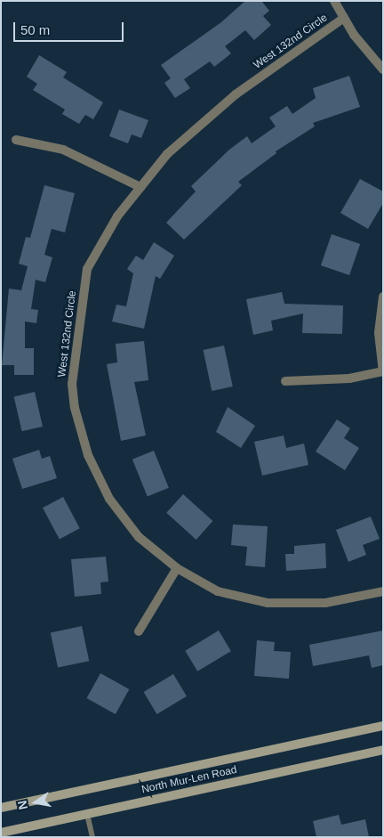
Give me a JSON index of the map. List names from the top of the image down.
{
  "streets": {
    "main road": ["North Mur-Len Road"],
    "street": ["West 132nd Circle"]
  },
  "scale_bar": "50 m",
  "north": "left"
}
